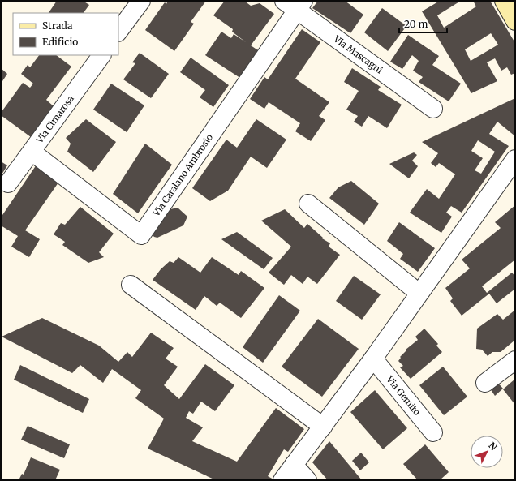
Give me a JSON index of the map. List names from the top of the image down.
{
  "streets": {
    "street": [
      "Via Mascagni",
      "Via Cimarosa",
      "Via Catalano Ambrosio",
      "Via Gemito"
    ]
  },
  "crossings": [
    ["Via Mascagni", "Via Catalano Ambrosio"],
    ["Via Cimarosa", "Via Catalano Ambrosio"]
  ],
  "legend": ["Strada", "Edificio"],
  "scale_bar": "20 m",
  "north": "top right"
}
